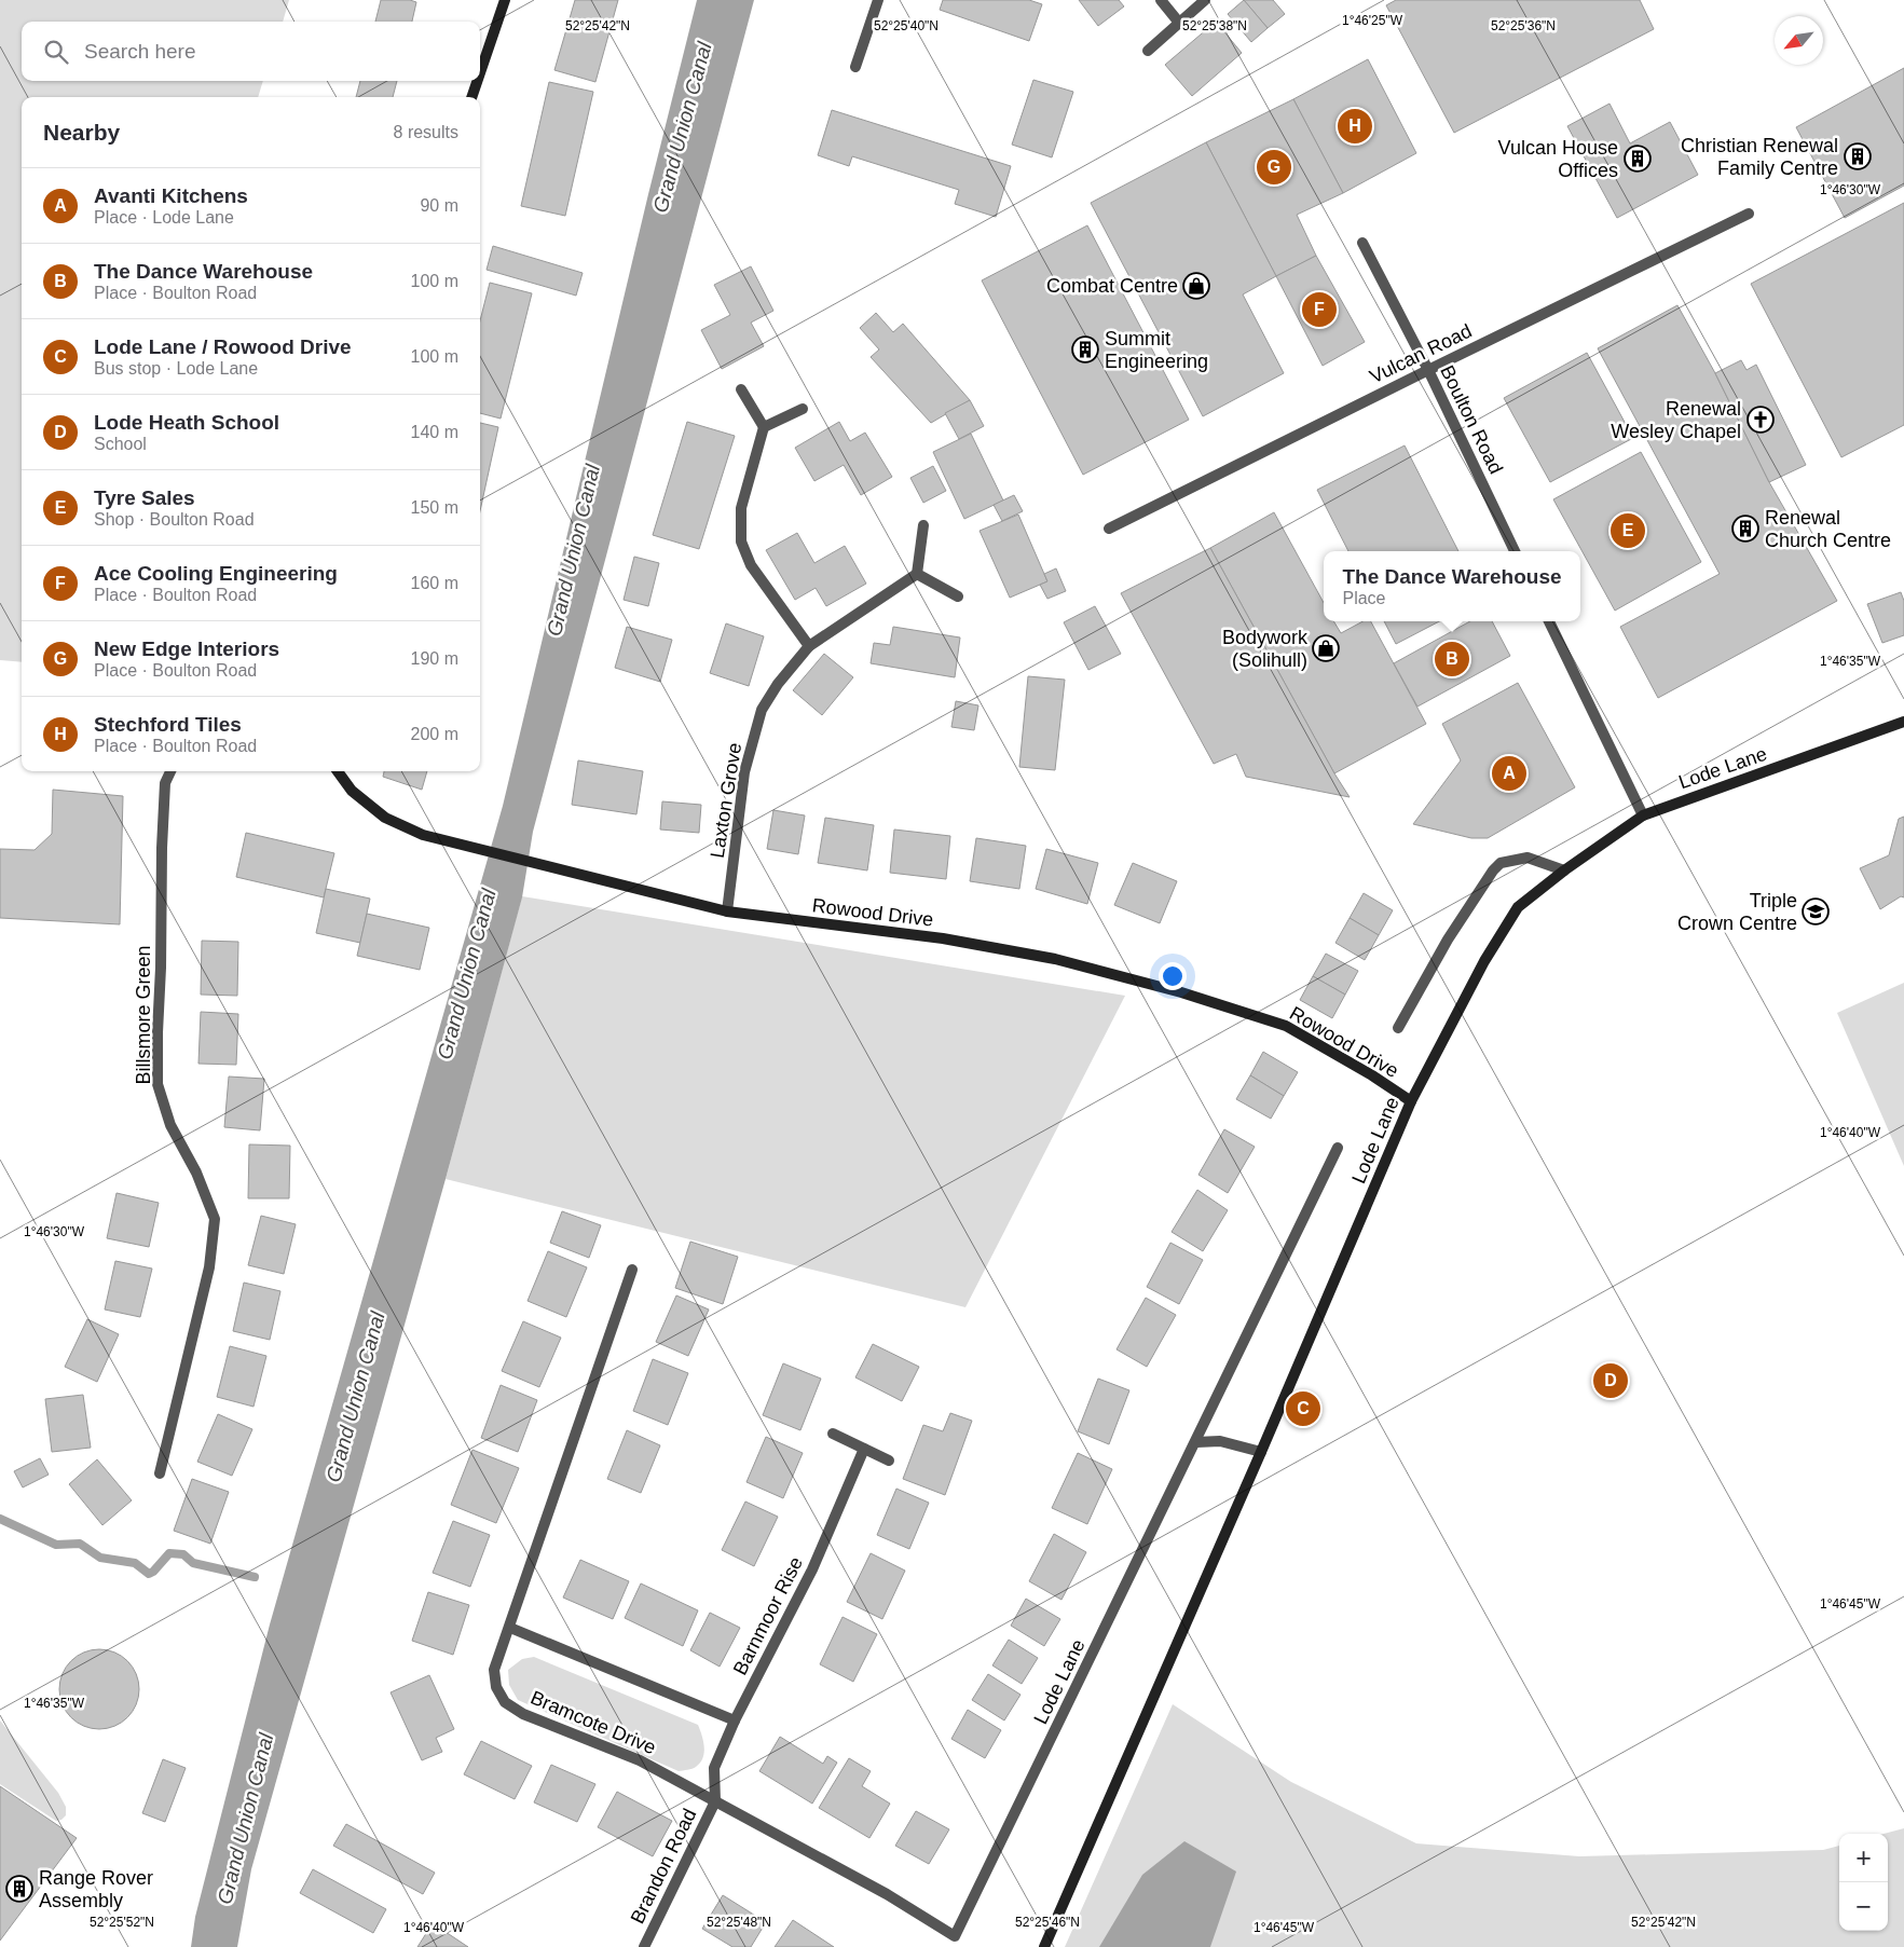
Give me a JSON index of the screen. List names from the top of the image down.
{
  "streets": {
    "main road": ["Lode Lane", "Rowood Drive"],
    "street": [
      "Vulcan Road",
      "Boulton Road",
      "Laxton Grove",
      "Billsmore Green",
      "Barnmoor Rise",
      "Bramcote Drive",
      "Brandon Road"
    ]
  },
  "crossings": [
    ["Vulcan Road", "Boulton Road"],
    ["Lode Lane", "Rowood Drive"],
    ["Lode Lane", "Bramcote Drive"],
    ["Laxton Grove", "Rowood Drive"],
    ["Barnmoor Rise", "Bramcote Drive"],
    ["Barnmoor Rise", "Brandon Road"],
    ["Bramcote Drive", "Brandon Road"]
  ],
  "water": ["Grand Union Canal"],
  "places": {
    "building": [
      "Christian Renewal Family Centre",
      "Vulcan House Offices",
      "Summit Engineering",
      "Renewal Church Centre",
      "Range Rover Assembly"
    ],
    "shop": ["Combat Centre", "Bodywork (Solihull)"],
    "church": ["Renewal Wesley Chapel"],
    "school or university": ["Triple Crown Centre"]
  },
  "north": "bottom left",
  "page": {
    "search": "Search here",
    "heading": ["Nearby", "8 results"],
    "pins": [
      "H",
      "G",
      "F",
      "E",
      "B",
      "A",
      "D",
      "C"
    ],
    "list": [
      {
        "mark": "A",
        "name": "Avanti Kitchens",
        "note": "Place · Lode Lane",
        "value": "90 m"
      },
      {
        "mark": "B",
        "name": "The Dance Warehouse",
        "note": "Place · Boulton Road",
        "value": "100 m"
      },
      {
        "mark": "C",
        "name": "Lode Lane / Rowood Drive",
        "note": "Bus stop · Lode Lane",
        "value": "100 m"
      },
      {
        "mark": "D",
        "name": "Lode Heath School",
        "note": "School",
        "value": "140 m"
      },
      {
        "mark": "E",
        "name": "Tyre Sales",
        "note": "Shop · Boulton Road",
        "value": "150 m"
      },
      {
        "mark": "F",
        "name": "Ace Cooling Engineering",
        "note": "Place · Boulton Road",
        "value": "160 m"
      },
      {
        "mark": "G",
        "name": "New Edge Interiors",
        "note": "Place · Boulton Road",
        "value": "190 m"
      },
      {
        "mark": "H",
        "name": "Stechford Tiles",
        "note": "Place · Boulton Road",
        "value": "200 m"
      }
    ],
    "popup": ["The Dance Warehouse", "Place"],
    "map_buttons": ["+", "−"]
  },
  "coordinates": [
    "1°46'25\"W",
    "52°25'42\"N",
    "52°25'40\"N",
    "52°25'38\"N",
    "52°25'36\"N",
    "1°46'30\"W",
    "1°46'35\"W",
    "1°46'40\"W",
    "1°46'45\"W",
    "52°25'52\"N",
    "52°25'48\"N",
    "52°25'46\"N"
  ]
}
